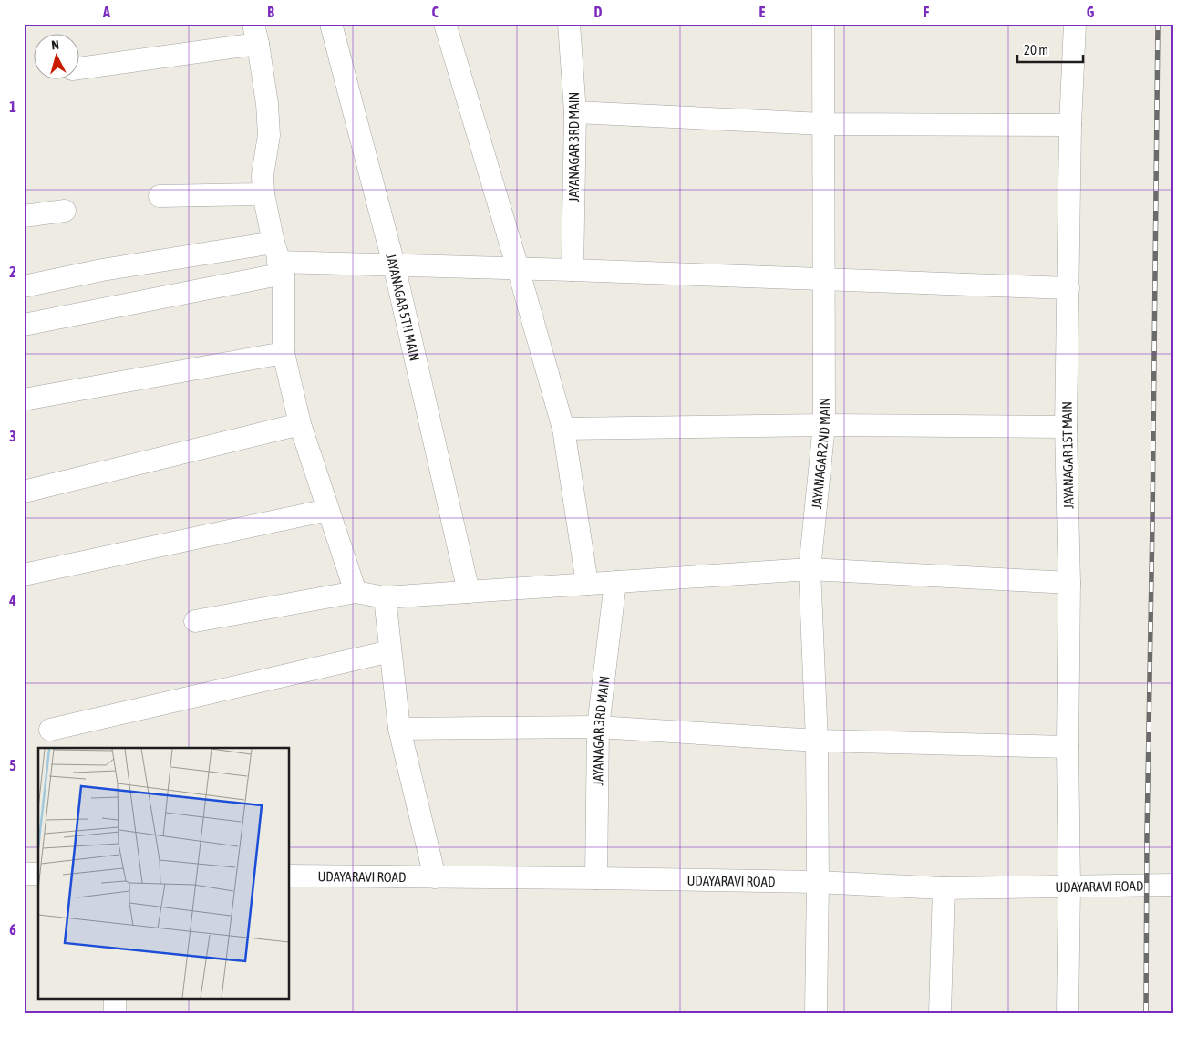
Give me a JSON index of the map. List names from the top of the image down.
{
  "streets": {
    "street": [
      "JAYANAGAR 3RD MAIN",
      "JAYANAGAR 5TH MAIN",
      "JAYANAGAR 2ND MAIN",
      "JAYANAGAR 1ST MAIN",
      "UDAYARAVI ROAD"
    ]
  },
  "crossings": [
    ["JAYANAGAR 3RD MAIN", "UDAYARAVI ROAD"],
    ["JAYANAGAR 2ND MAIN", "UDAYARAVI ROAD"],
    ["JAYANAGAR 1ST MAIN", "UDAYARAVI ROAD"]
  ],
  "scale_bar": "20 m",
  "north": "top",
  "grid": {
    "columns": [
      "A",
      "B",
      "C",
      "D",
      "E",
      "F",
      "G"
    ],
    "rows": [
      "1",
      "2",
      "3",
      "4",
      "5",
      "6"
    ]
  }
}
